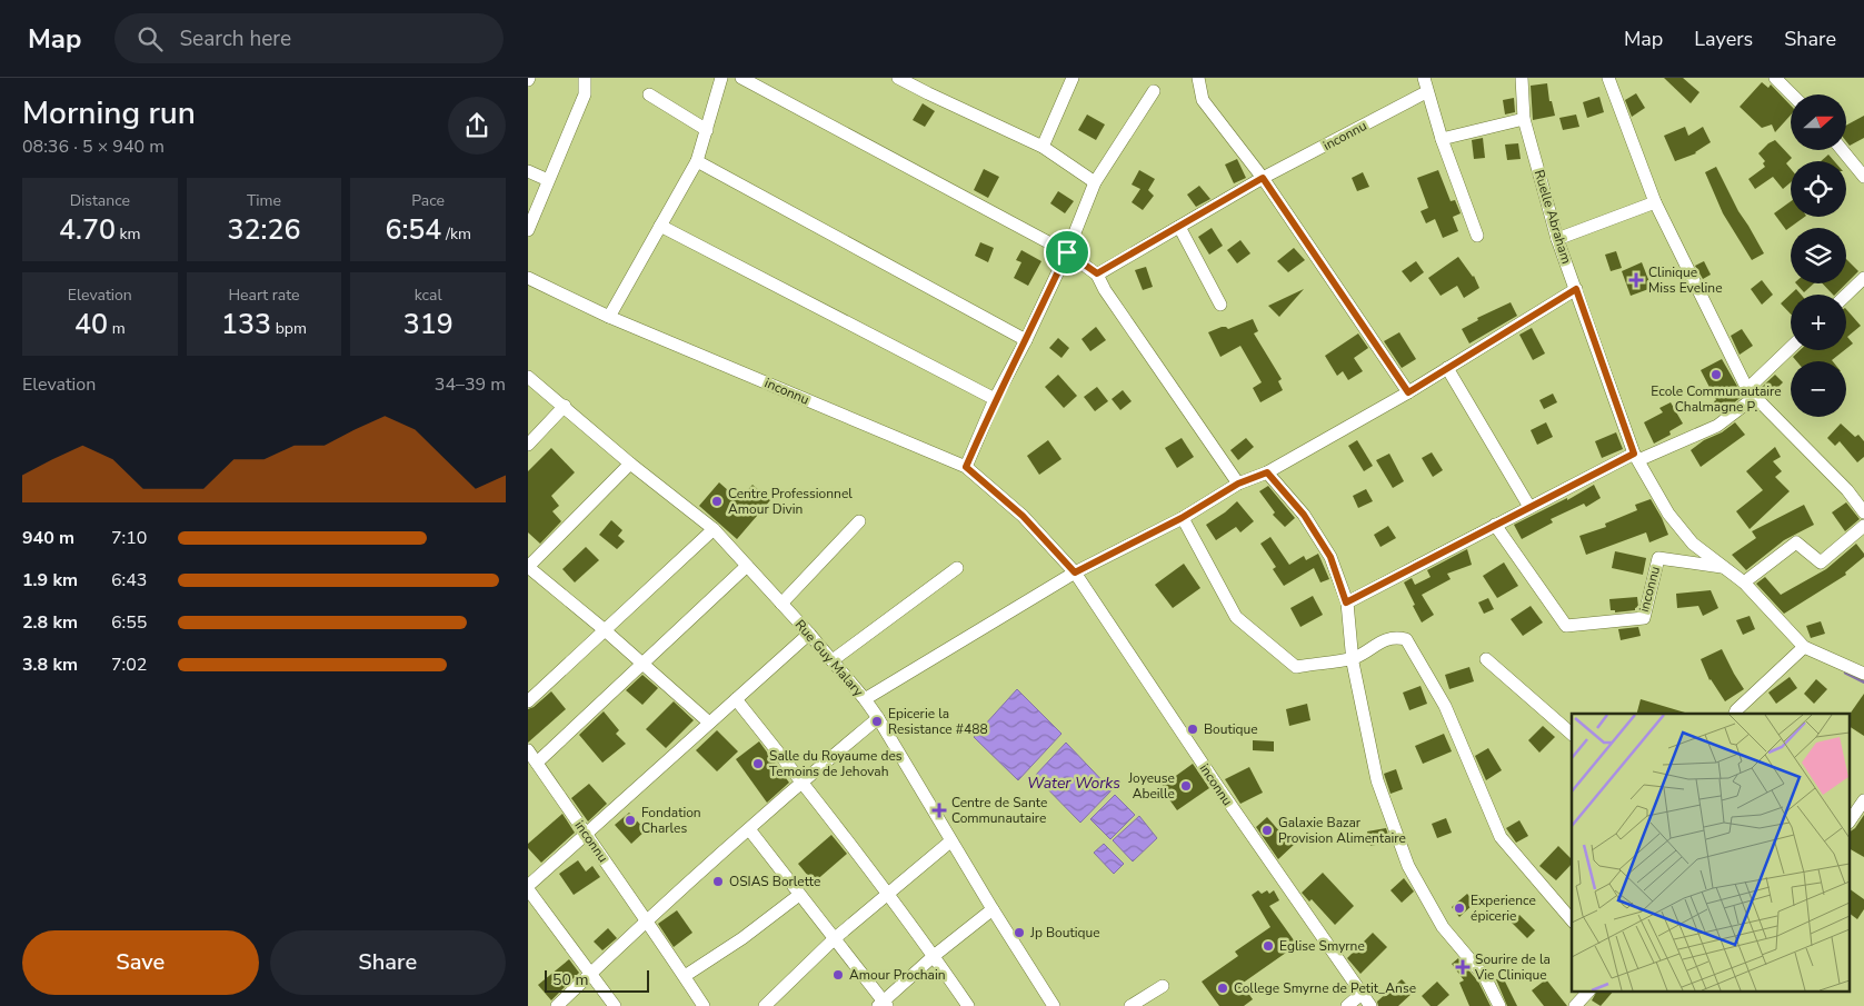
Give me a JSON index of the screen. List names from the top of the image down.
{
  "streets": {
    "street": ["inconnu", "Ruelle Abraham", "Rue Guy Malary"]
  },
  "crossings": [
    ["inconnu", "Ruelle Abraham"]
  ],
  "water": ["Water Works"],
  "places": {
    "health": ["Clinique Miss Eveline", "Centre de Sante Communautaire", "Sourire de la Vie Clinique"],
    "other": [
      "Ecole Communautaire Chalmagne P.",
      "Centre Professionnel Amour Divin",
      "Epicerie la Resistance #488",
      "Boutique",
      "Salle du Royaume des Temoins de Jehovah",
      "Joyeuse Abeille",
      "Fondation Charles",
      "Galaxie Bazar Provision Alimentaire",
      "OSIAS Borlette",
      "Experience épicerie",
      "Jp Boutique",
      "Eglise Smyrne",
      "Amour Prochain",
      "College Smyrne de Petit_Anse"
    ]
  },
  "scale_bar": "50 m",
  "north": "right",
  "page": {
    "header": "Map",
    "search": "Search here",
    "nav": ["Map", "Layers", "Share"],
    "heading": ["Morning run", "08:36 · 5 × 940 m"],
    "map_buttons": ["+", "−"],
    "stats": [
      ["Distance", "4.70 km"],
      ["Time", "32:26"],
      ["Pace", "6:54 /km"],
      ["Elevation", "40 m"],
      ["Heart rate", "133 bpm"],
      ["kcal", "319"]
    ],
    "chart": ["Elevation", "34–39 m"],
    "list": [
      {
        "name": "940 m",
        "note": "7:10"
      },
      {
        "name": "1.9 km",
        "note": "6:43"
      },
      {
        "name": "2.8 km",
        "note": "6:55"
      },
      {
        "name": "3.8 km",
        "note": "7:02"
      }
    ],
    "buttons": ["Save", "Share"],
    "scale": "50 m"
  }
}
